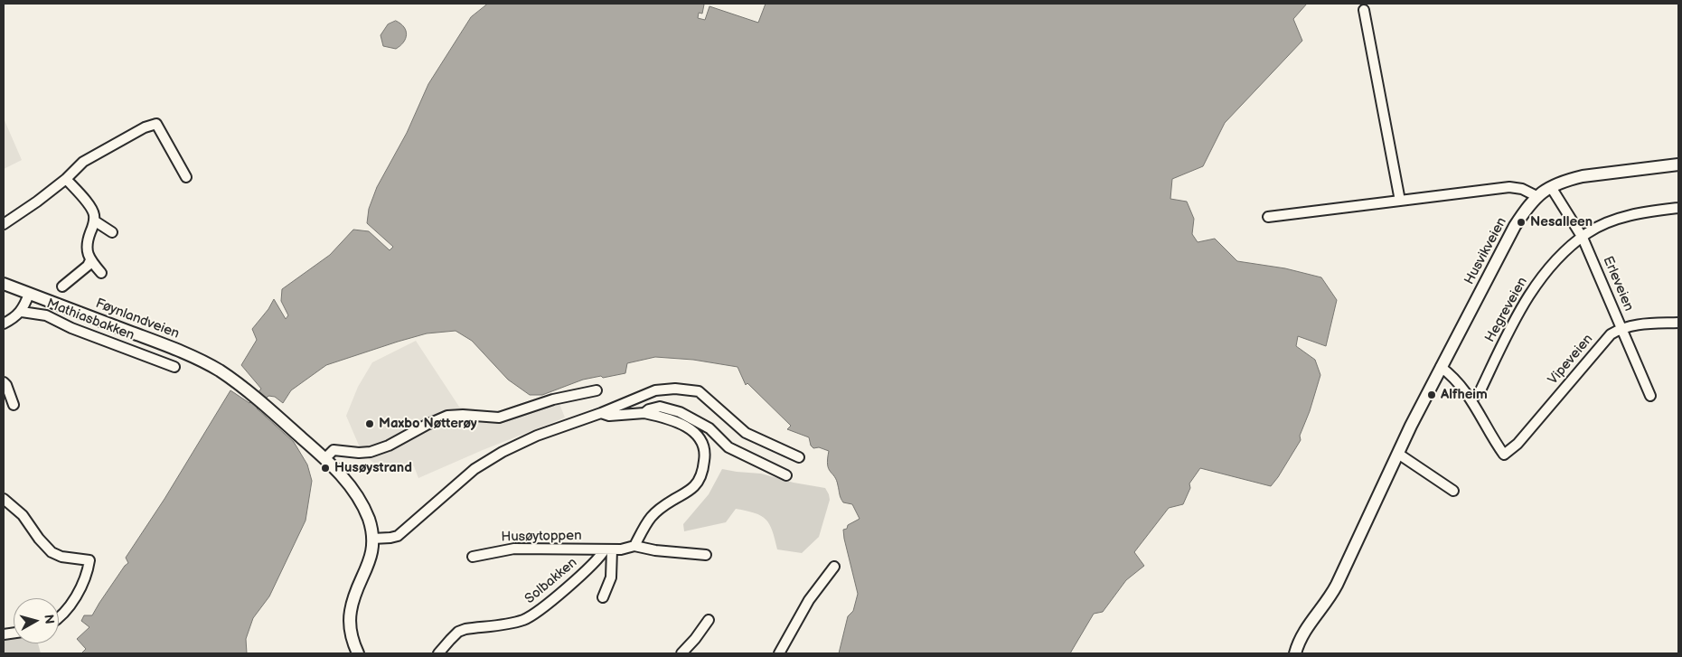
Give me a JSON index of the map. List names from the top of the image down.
{
  "streets": {
    "main road": ["Husvikveien", "Føynlandveien"],
    "street": [
      "Erleveien",
      "Hegreveien",
      "Mathiasbakken",
      "Vipeveien",
      "Husøytoppen",
      "Solbakken"
    ]
  },
  "crossings": [
    ["Husvikveien", "Erleveien"],
    ["Erleveien", "Hegreveien"],
    ["Erleveien", "Vipeveien"],
    ["Hegreveien", "Vipeveien"],
    ["Husøytoppen", "Solbakken"]
  ],
  "places": [
    "Nesalleen",
    "Alfheim",
    "Maxbo Nøtterøy",
    "Husøystrand"
  ],
  "north": "right"
}
